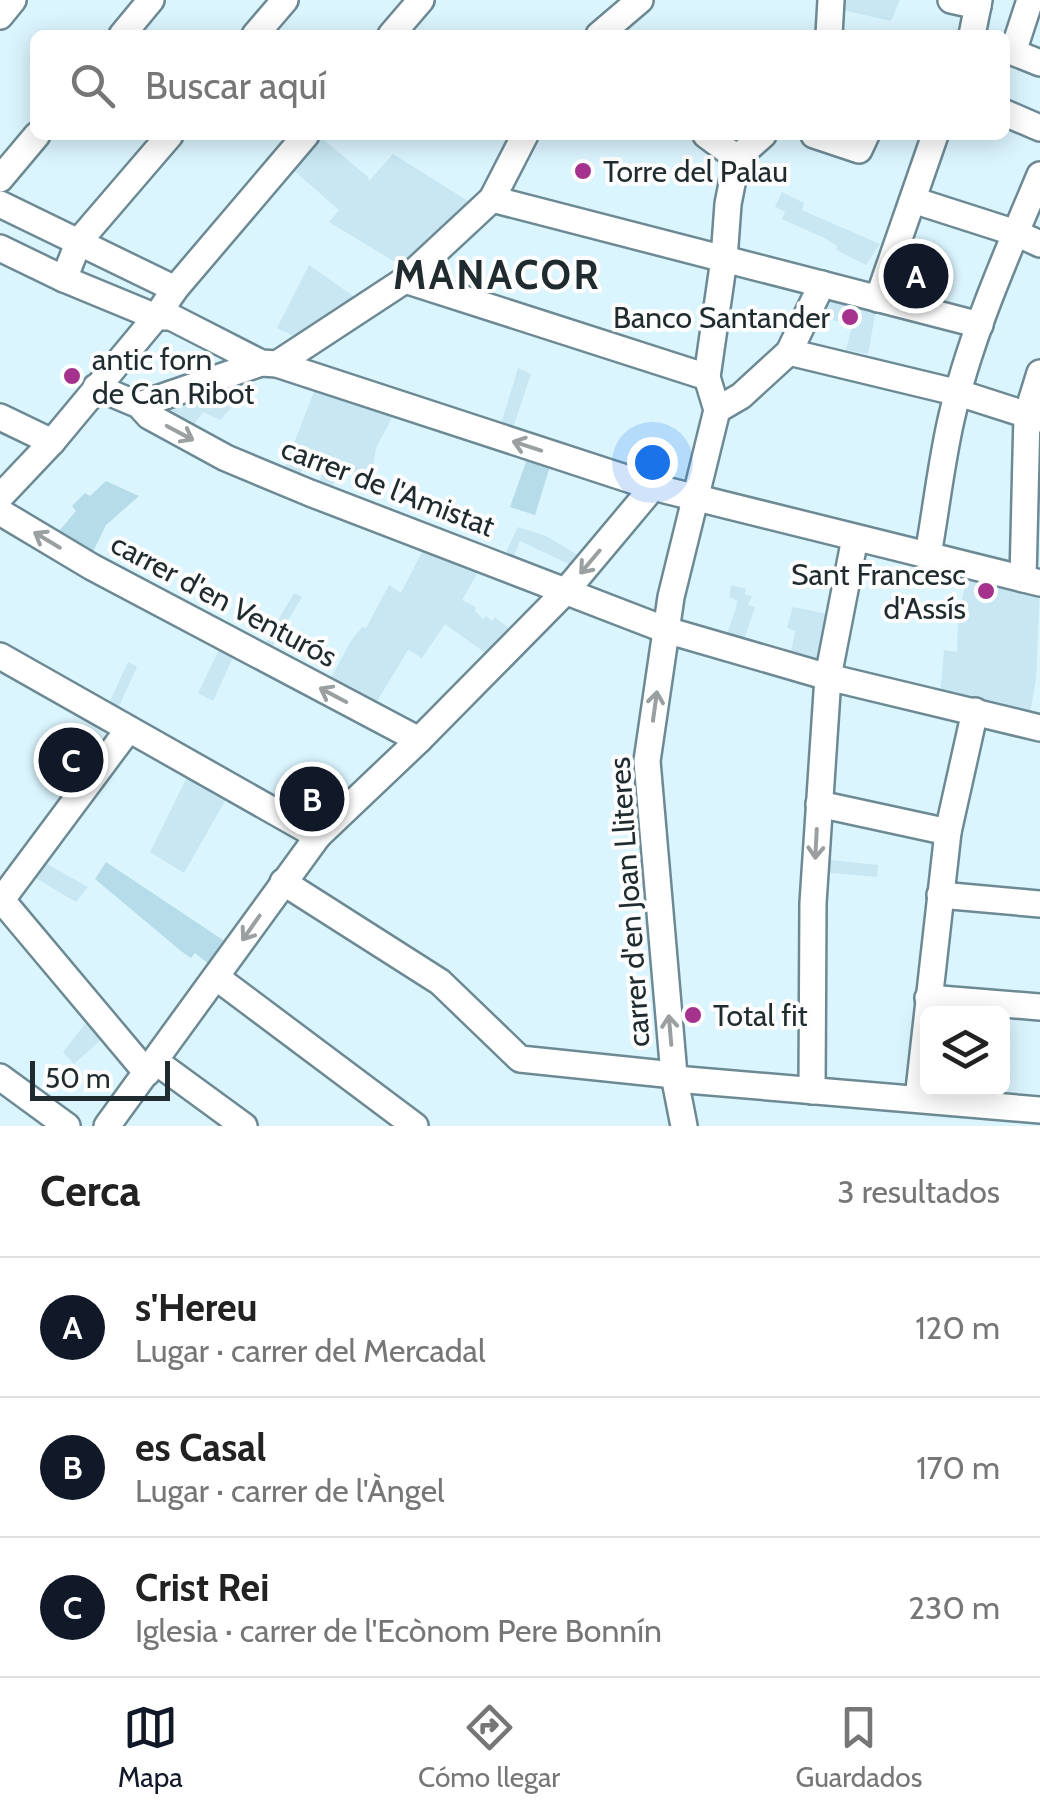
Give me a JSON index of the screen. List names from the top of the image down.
{
  "streets": {
    "street": ["carrer de l'Amistat", "carrer d'en Venturós", "carrer d'en Joan Lliteres"]
  },
  "crossings": [
    ["carrer de l'Amistat", "carrer d'en Joan Lliteres"]
  ],
  "districts": ["MANACOR"],
  "places": [
    "Torre del Palau",
    "Banco Santander",
    "antic forn de Can Ribot",
    "Sant Francesc d'Assís",
    "Total fit"
  ],
  "scale_bar": "50 m",
  "page": {
    "search": "Buscar aquí",
    "pins": ["A", "C", "B"],
    "scale": "50 m",
    "heading": ["Cerca", "3 resultados"],
    "list": [
      {
        "mark": "A",
        "name": "s'Hereu",
        "note": "Lugar · carrer del Mercadal",
        "value": "120 m"
      },
      {
        "mark": "B",
        "name": "es Casal",
        "note": "Lugar · carrer de l'Àngel",
        "value": "170 m"
      },
      {
        "mark": "C",
        "name": "Crist Rei",
        "note": "Iglesia · carrer de l'Ecònom Pere Bonnín",
        "value": "230 m"
      }
    ],
    "nav": ["Mapa", "Cómo llegar", "Guardados"]
  }
}
